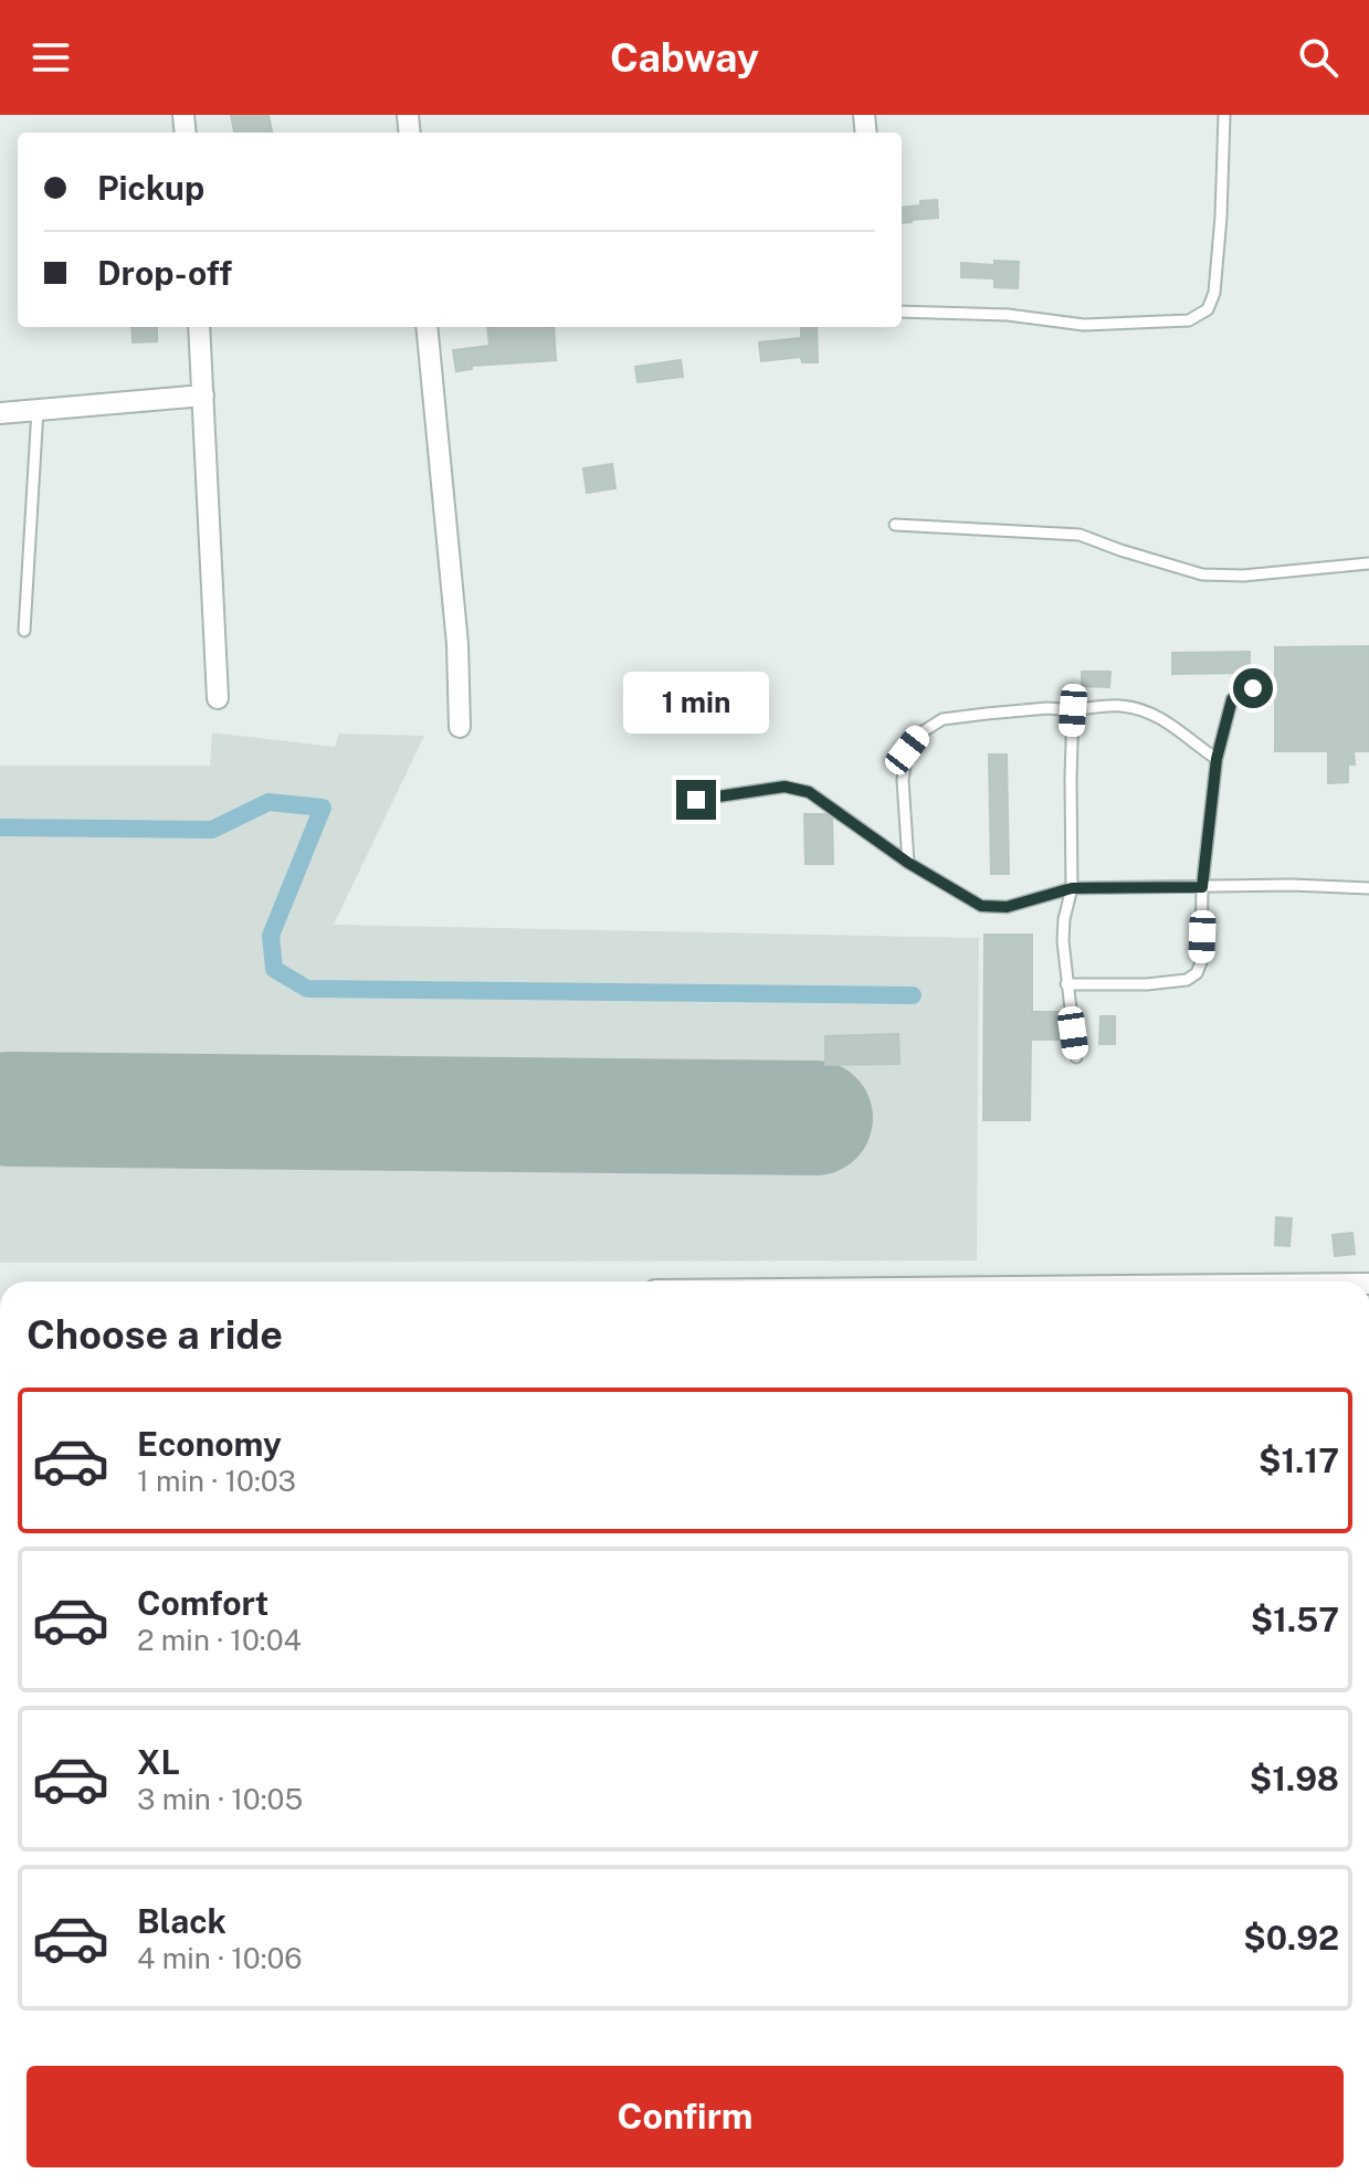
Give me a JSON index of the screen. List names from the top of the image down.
{
  "page": {
    "header": "Cabway",
    "banner": ["Pickup", "Drop-off"],
    "bubble": "1 min",
    "heading": "Choose a ride",
    "list": [
      {
        "name": "Economy",
        "note": "1 min · 10:03",
        "value": "$1.17"
      },
      {
        "name": "Comfort",
        "note": "2 min · 10:04",
        "value": "$1.57"
      },
      {
        "name": "XL",
        "note": "3 min · 10:05",
        "value": "$1.98"
      },
      {
        "name": "Black",
        "note": "4 min · 10:06",
        "value": "$0.92"
      }
    ],
    "buttons": "Confirm"
  }
}
